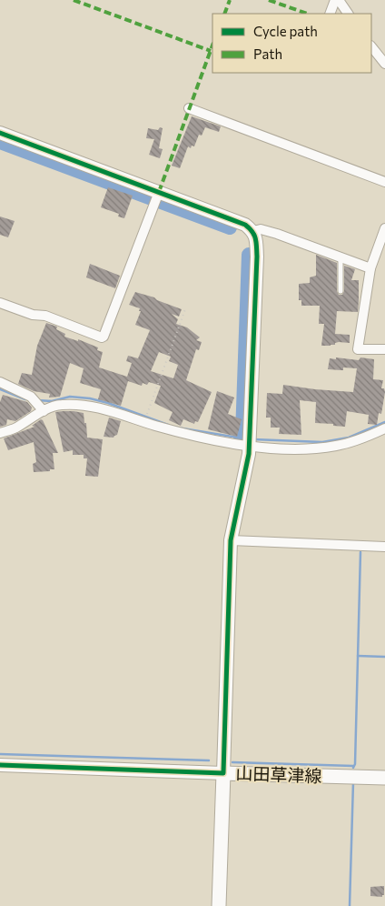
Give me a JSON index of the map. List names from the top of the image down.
{
  "streets": {
    "main road": ["山田草津線"]
  },
  "legend": ["Cycle path", "Path"]
}
